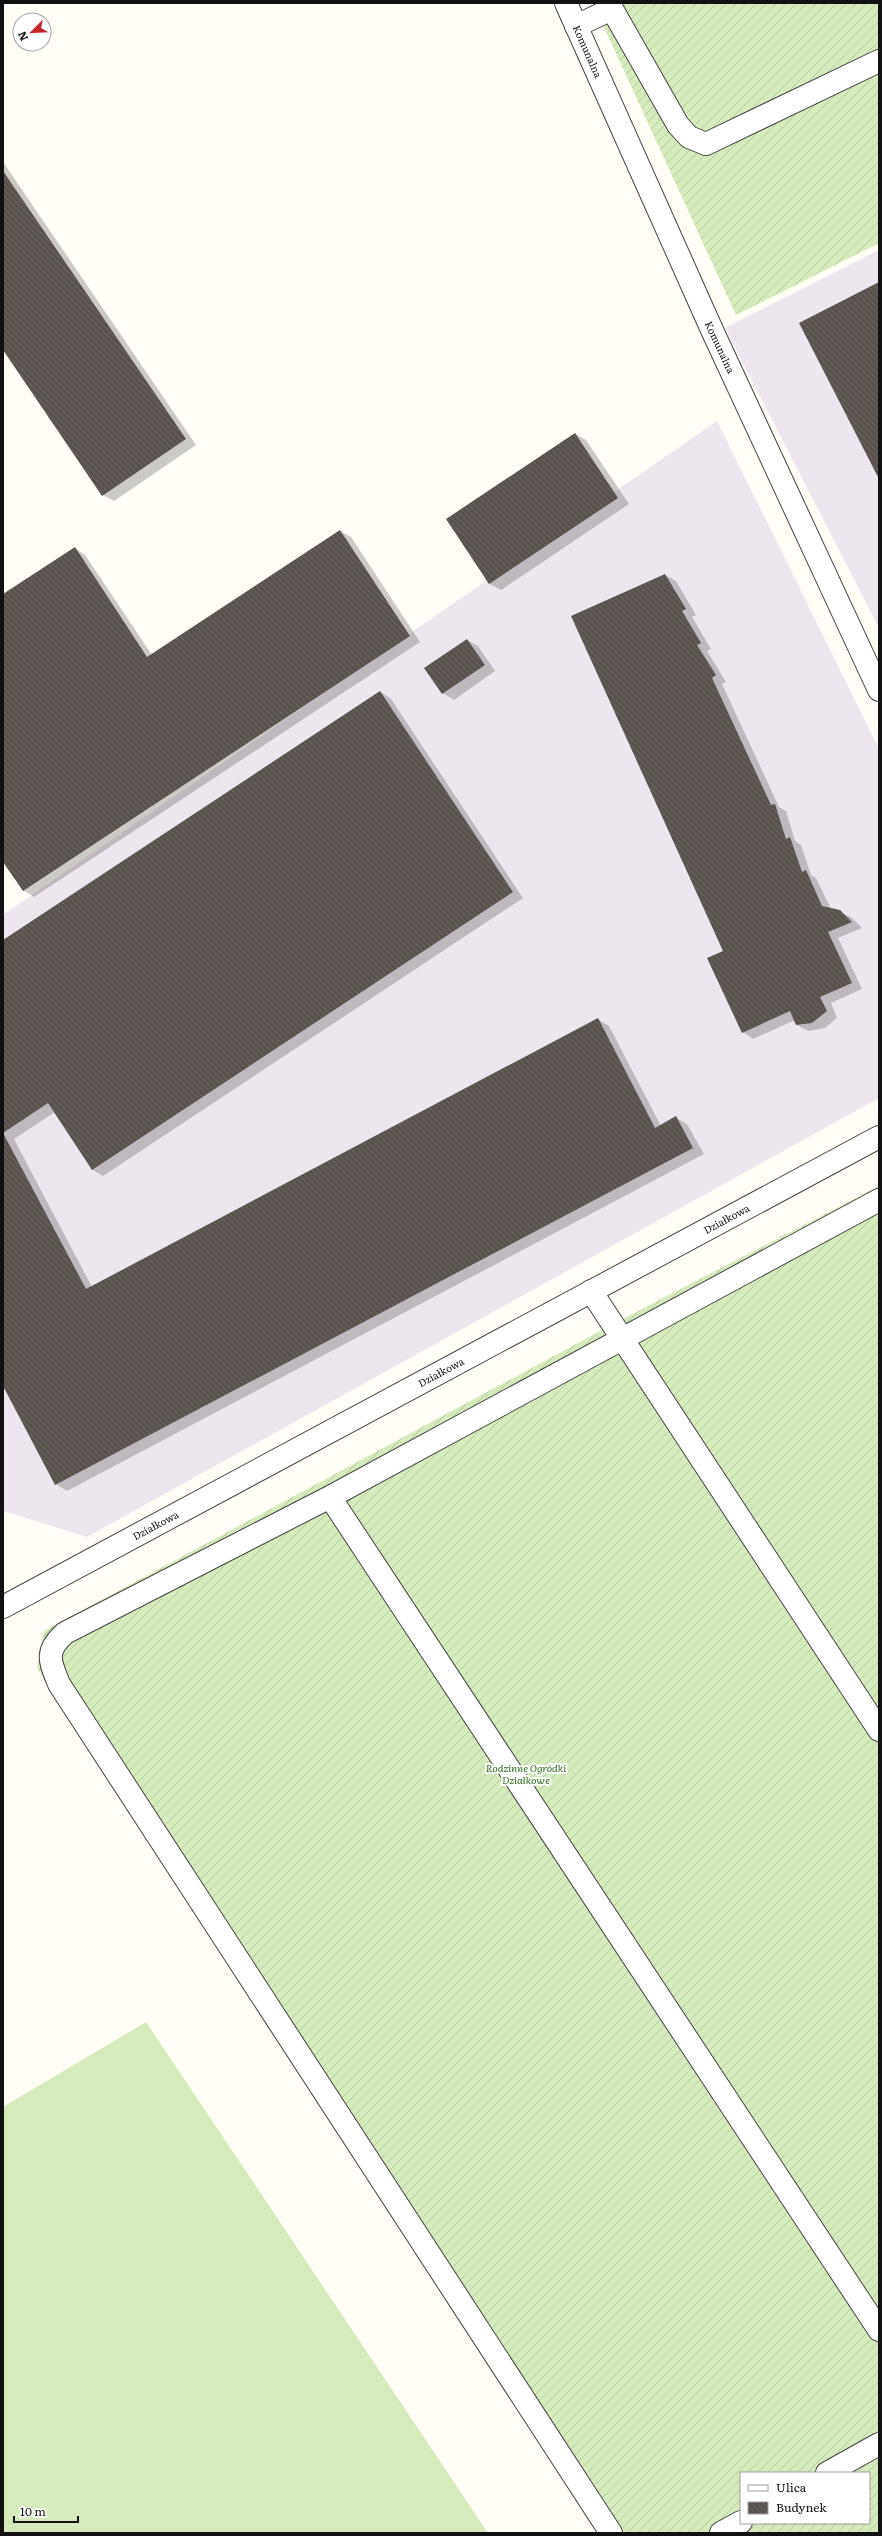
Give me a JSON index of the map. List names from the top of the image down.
{
  "streets": {
    "street": ["Komunalna", "Działkowa"]
  },
  "parks": ["Rodzinne Ogródki Działkowe"],
  "legend": ["Ulica", "Budynek"],
  "scale_bar": "10 m",
  "north": "bottom left"
}
